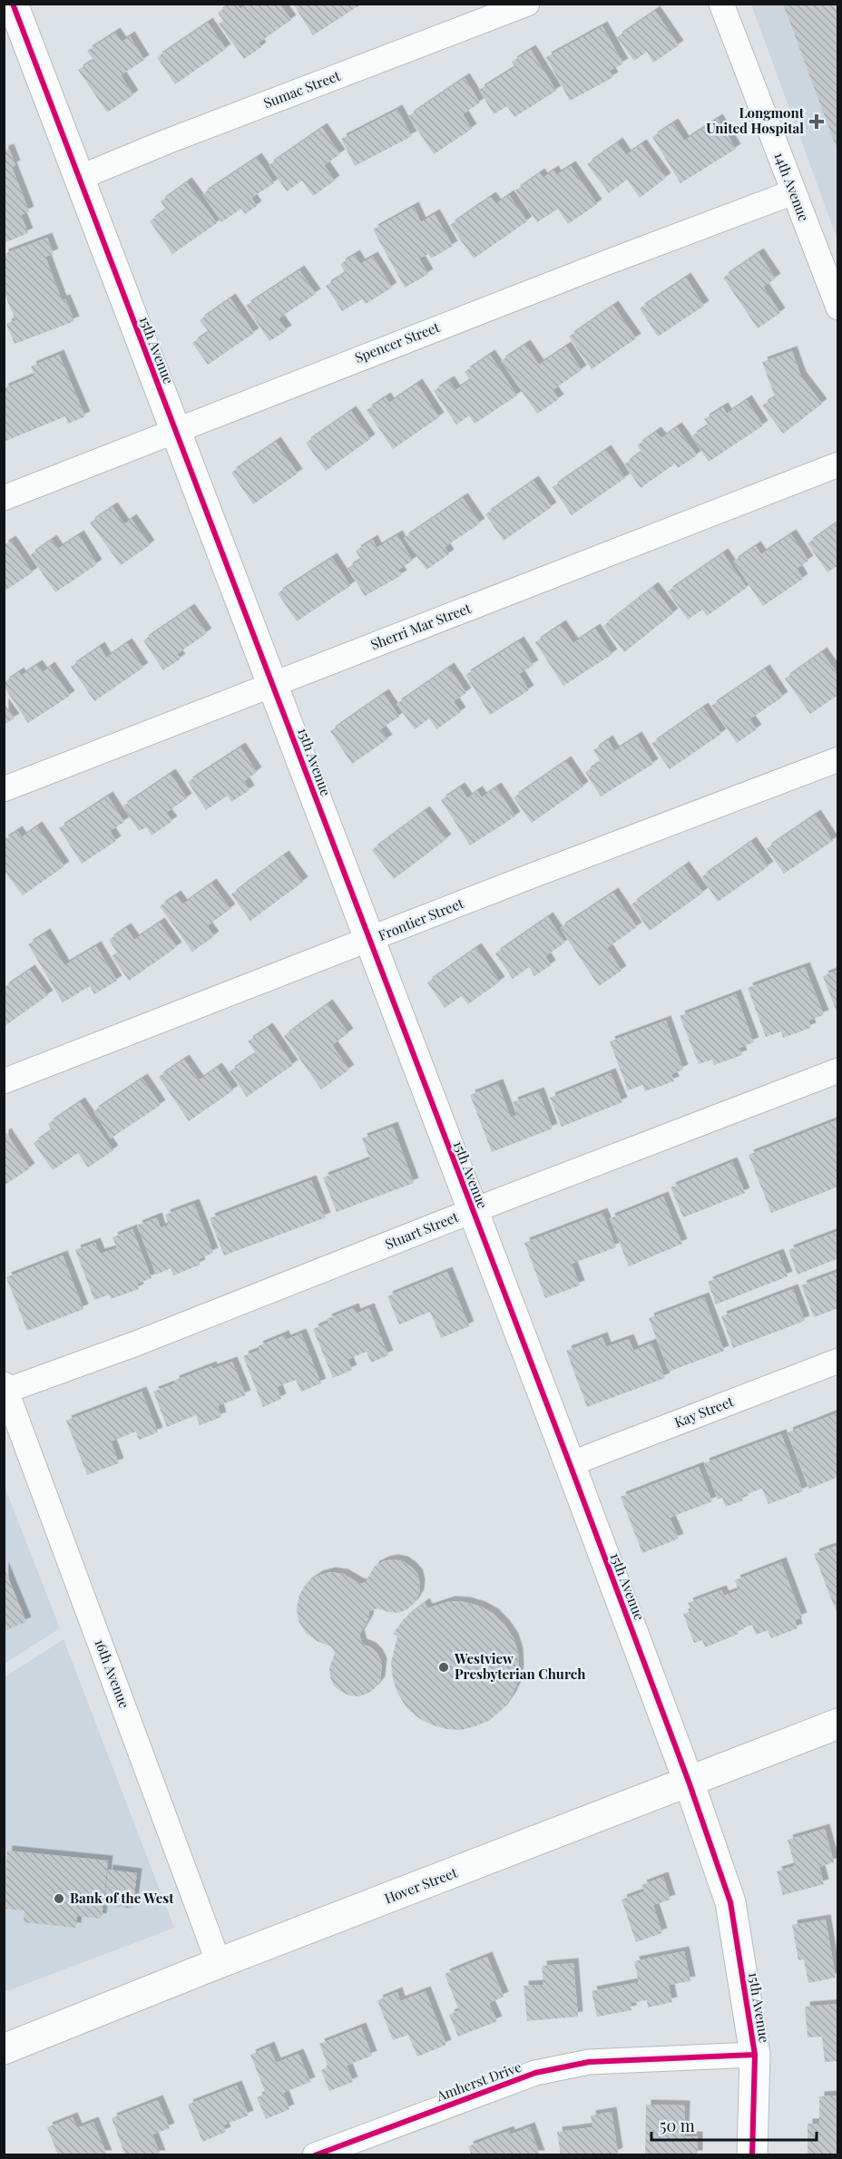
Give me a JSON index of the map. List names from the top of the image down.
{
  "streets": {
    "street": [
      "Sumac Street",
      "14th Avenue",
      "Spencer Street",
      "15th Avenue",
      "Sherri Mar Street",
      "Frontier Street",
      "Stuart Street",
      "Kay Street",
      "16th Avenue",
      "Hover Street",
      "Amherst Drive"
    ]
  },
  "crossings": [
    ["Sumac Street", "15th Avenue"],
    ["14th Avenue", "Spencer Street"],
    ["Spencer Street", "15th Avenue"],
    ["15th Avenue", "Sherri Mar Street"],
    ["15th Avenue", "Frontier Street"],
    ["15th Avenue", "Stuart Street"],
    ["15th Avenue", "Kay Street"],
    ["15th Avenue", "Hover Street"],
    ["15th Avenue", "Amherst Drive"],
    ["Stuart Street", "16th Avenue"],
    ["16th Avenue", "Hover Street"]
  ],
  "places": {
    "health": ["Longmont United Hospital"],
    "other": ["Westview Presbyterian Church", "Bank of the West"]
  },
  "scale_bar": "50 m"
}
